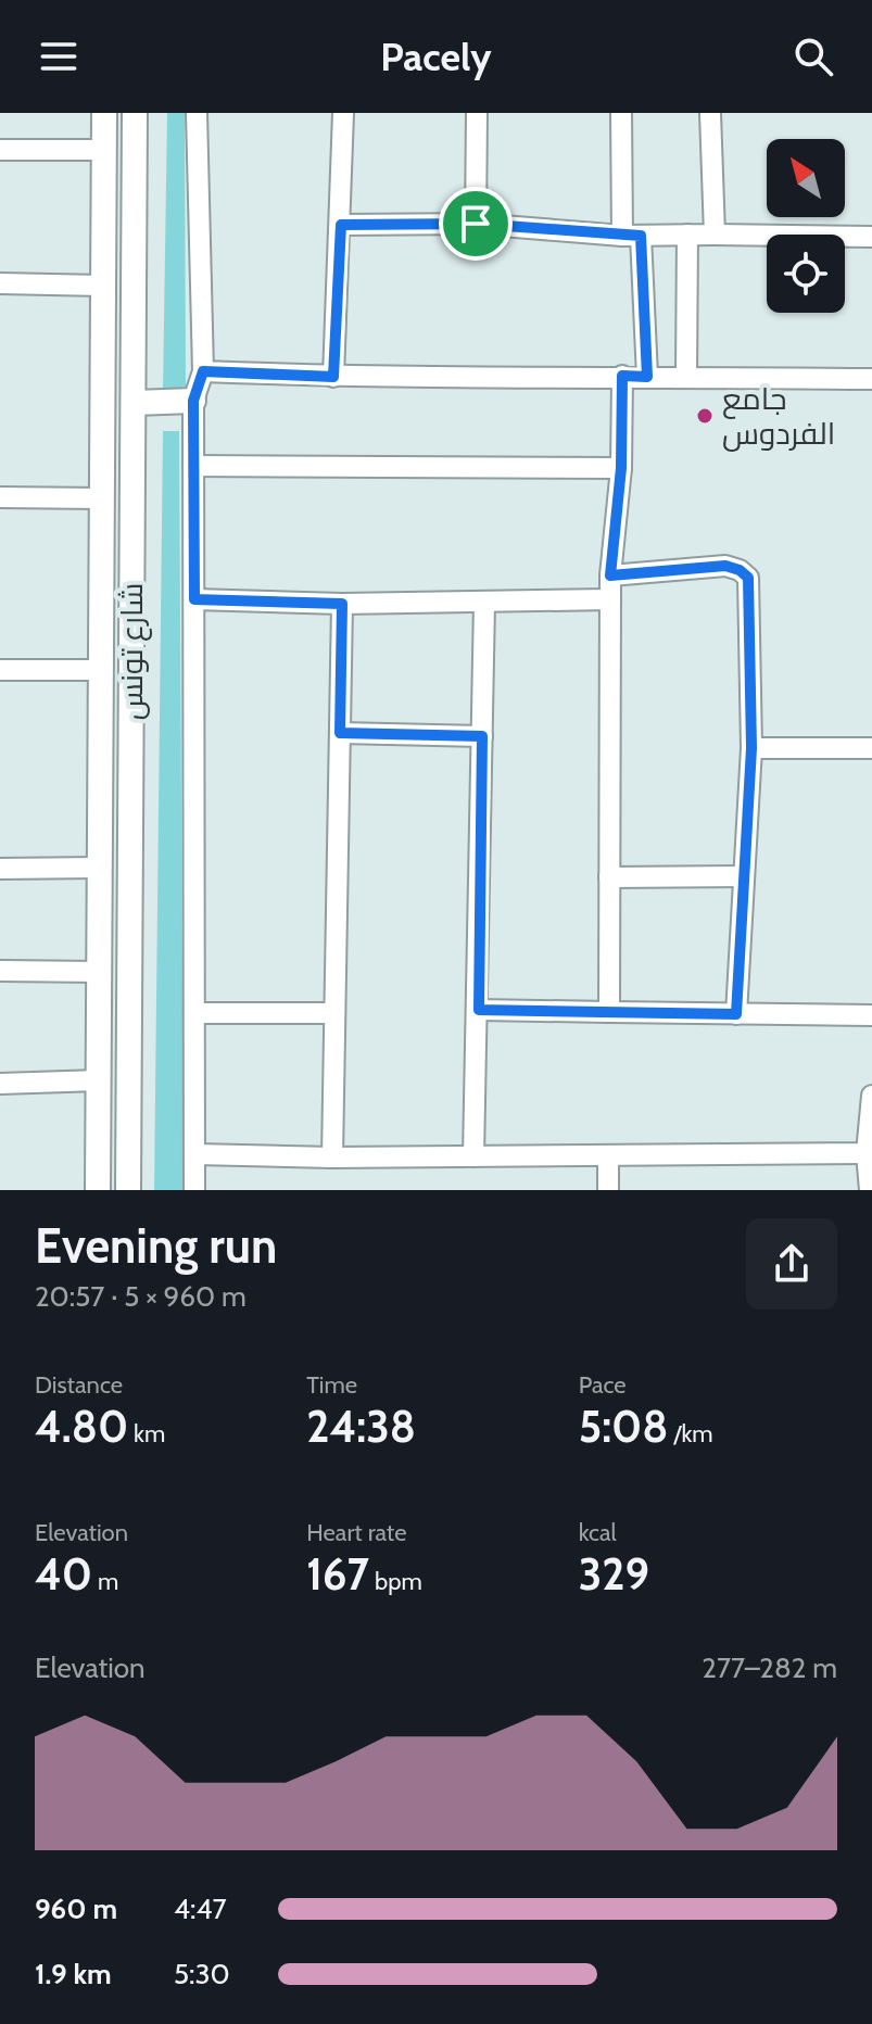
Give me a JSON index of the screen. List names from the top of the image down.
{
  "streets": {
    "street": ["شارع تونس"]
  },
  "places": ["جامع الفردوس"],
  "north": "top left",
  "page": {
    "header": "Pacely",
    "heading": ["Evening run", "20:57 · 5 × 960 m"],
    "stats": [
      ["Distance", "4.80 km"],
      ["Time", "24:38"],
      ["Pace", "5:08 /km"],
      ["Elevation", "40 m"],
      ["Heart rate", "167 bpm"],
      ["kcal", "329"]
    ],
    "chart": ["Elevation", "277–282 m"],
    "list": [
      {
        "name": "960 m",
        "note": "4:47"
      },
      {
        "name": "1.9 km",
        "note": "5:30"
      }
    ]
  }
}
